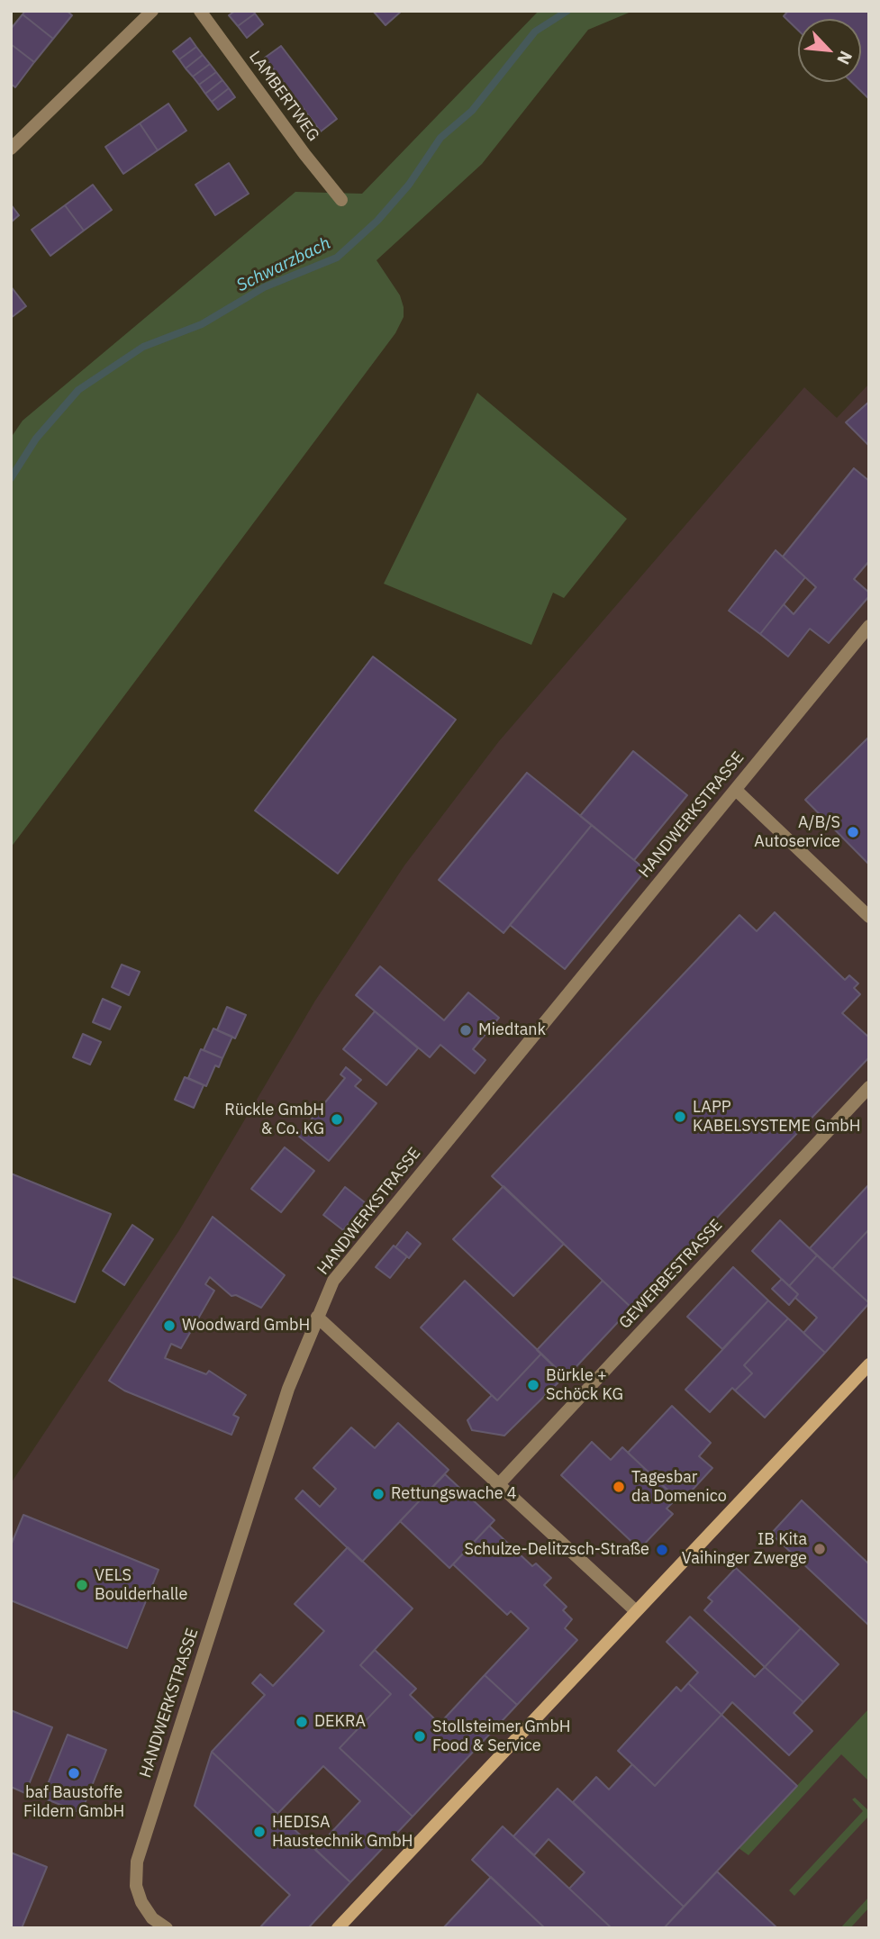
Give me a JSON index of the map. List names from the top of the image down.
{
  "streets": {
    "street": ["LAMBERTWEG", "HANDWERKSTRASSE", "GEWERBESTRASSE"]
  },
  "water": ["Schwarzbach"],
  "places": [
    "A/B/S Autoservice",
    "Miedtank",
    "LAPP KABELSYSTEME GmbH",
    "Rückle GmbH & Co. KG",
    "Woodward GmbH",
    "Bürkle + Schöck KG",
    "Tagesbar da Domenico",
    "Rettungswache 4",
    "IB Kita Vaihinger Zwerge",
    "Schulze-Delitzsch-Straße",
    "VELS Boulderhalle",
    "DEKRA",
    "Stollsteimer GmbH Food & Service",
    "baf Baustoffe Fildern GmbH",
    "HEDISA Haustechnik GmbH"
  ],
  "north": "bottom right"
}
